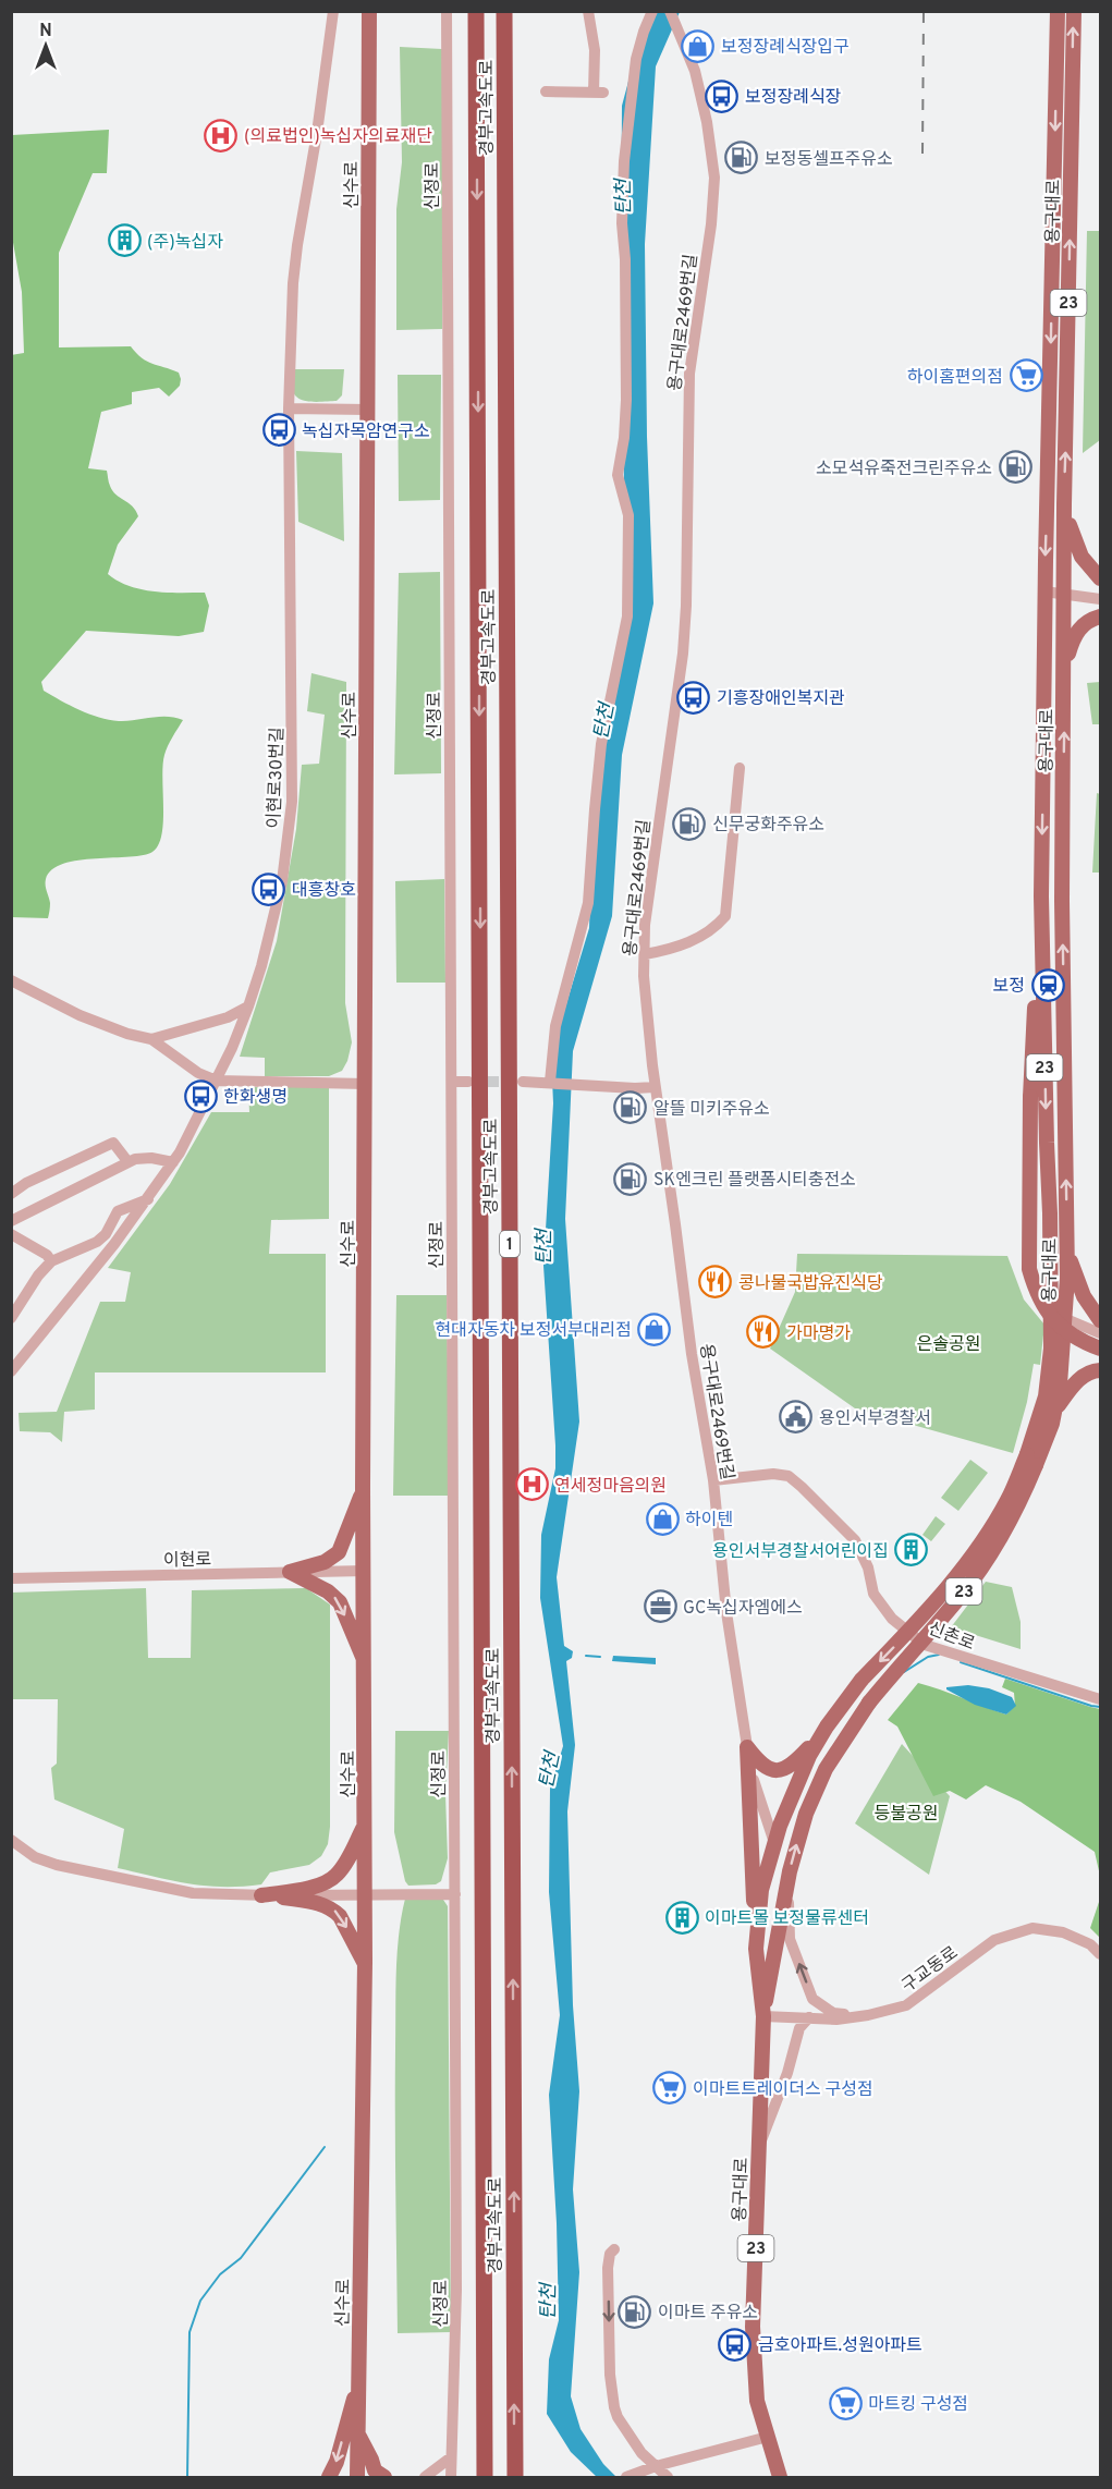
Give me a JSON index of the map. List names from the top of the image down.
{
  "streets": {
    "highway": ["경부고속도로", "1"],
    "main road": ["신수로", "용구대로", "23"],
    "street": [
      "신정로",
      "용구대로2469번길",
      "이현로30번길",
      "이현로",
      "신촌로",
      "구교동로"
    ]
  },
  "crossings": [
    ["신수로", "이현로"],
    ["용구대로", "용구대로2469번길"],
    ["용구대로", "구교동로"],
    ["용구대로2469번길", "신촌로"]
  ],
  "water": ["탄천"],
  "parks": ["은솔공원", "등불공원"],
  "places": {
    "shop": ["보정장례식장입구", "현대자동차 보정서부대리점", "하이텐"],
    "bus stop": [
      "보정장례식장",
      "녹십자목암연구소",
      "기흥장애인복지관",
      "대흥창호",
      "한화생명",
      "금호아파트.성원아파트"
    ],
    "hospital": ["(의료법인)녹십자의료재단", "연세정마음의원"],
    "fuel station": [
      "보정동셀프주유소",
      "소모석유죽전크린주유소",
      "신무궁화주유소",
      "알뜰 미키주유소",
      "SK엔크린 플랫폼시티충전소",
      "이마트 주유소"
    ],
    "building": ["(주)녹십자", "용인서부경찰서어린이집", "이마트몰 보정물류센터"],
    "supermarket": ["하이홈편의점", "이마트트레이더스 구성점", "마트킹 구성점"],
    "station": ["보정"],
    "restaurant": ["콩나물국밥유진식당", "가마명가"],
    "public building": ["용인서부경찰서"],
    "office": ["GC녹십자엠에스"]
  },
  "north": "top"
}
